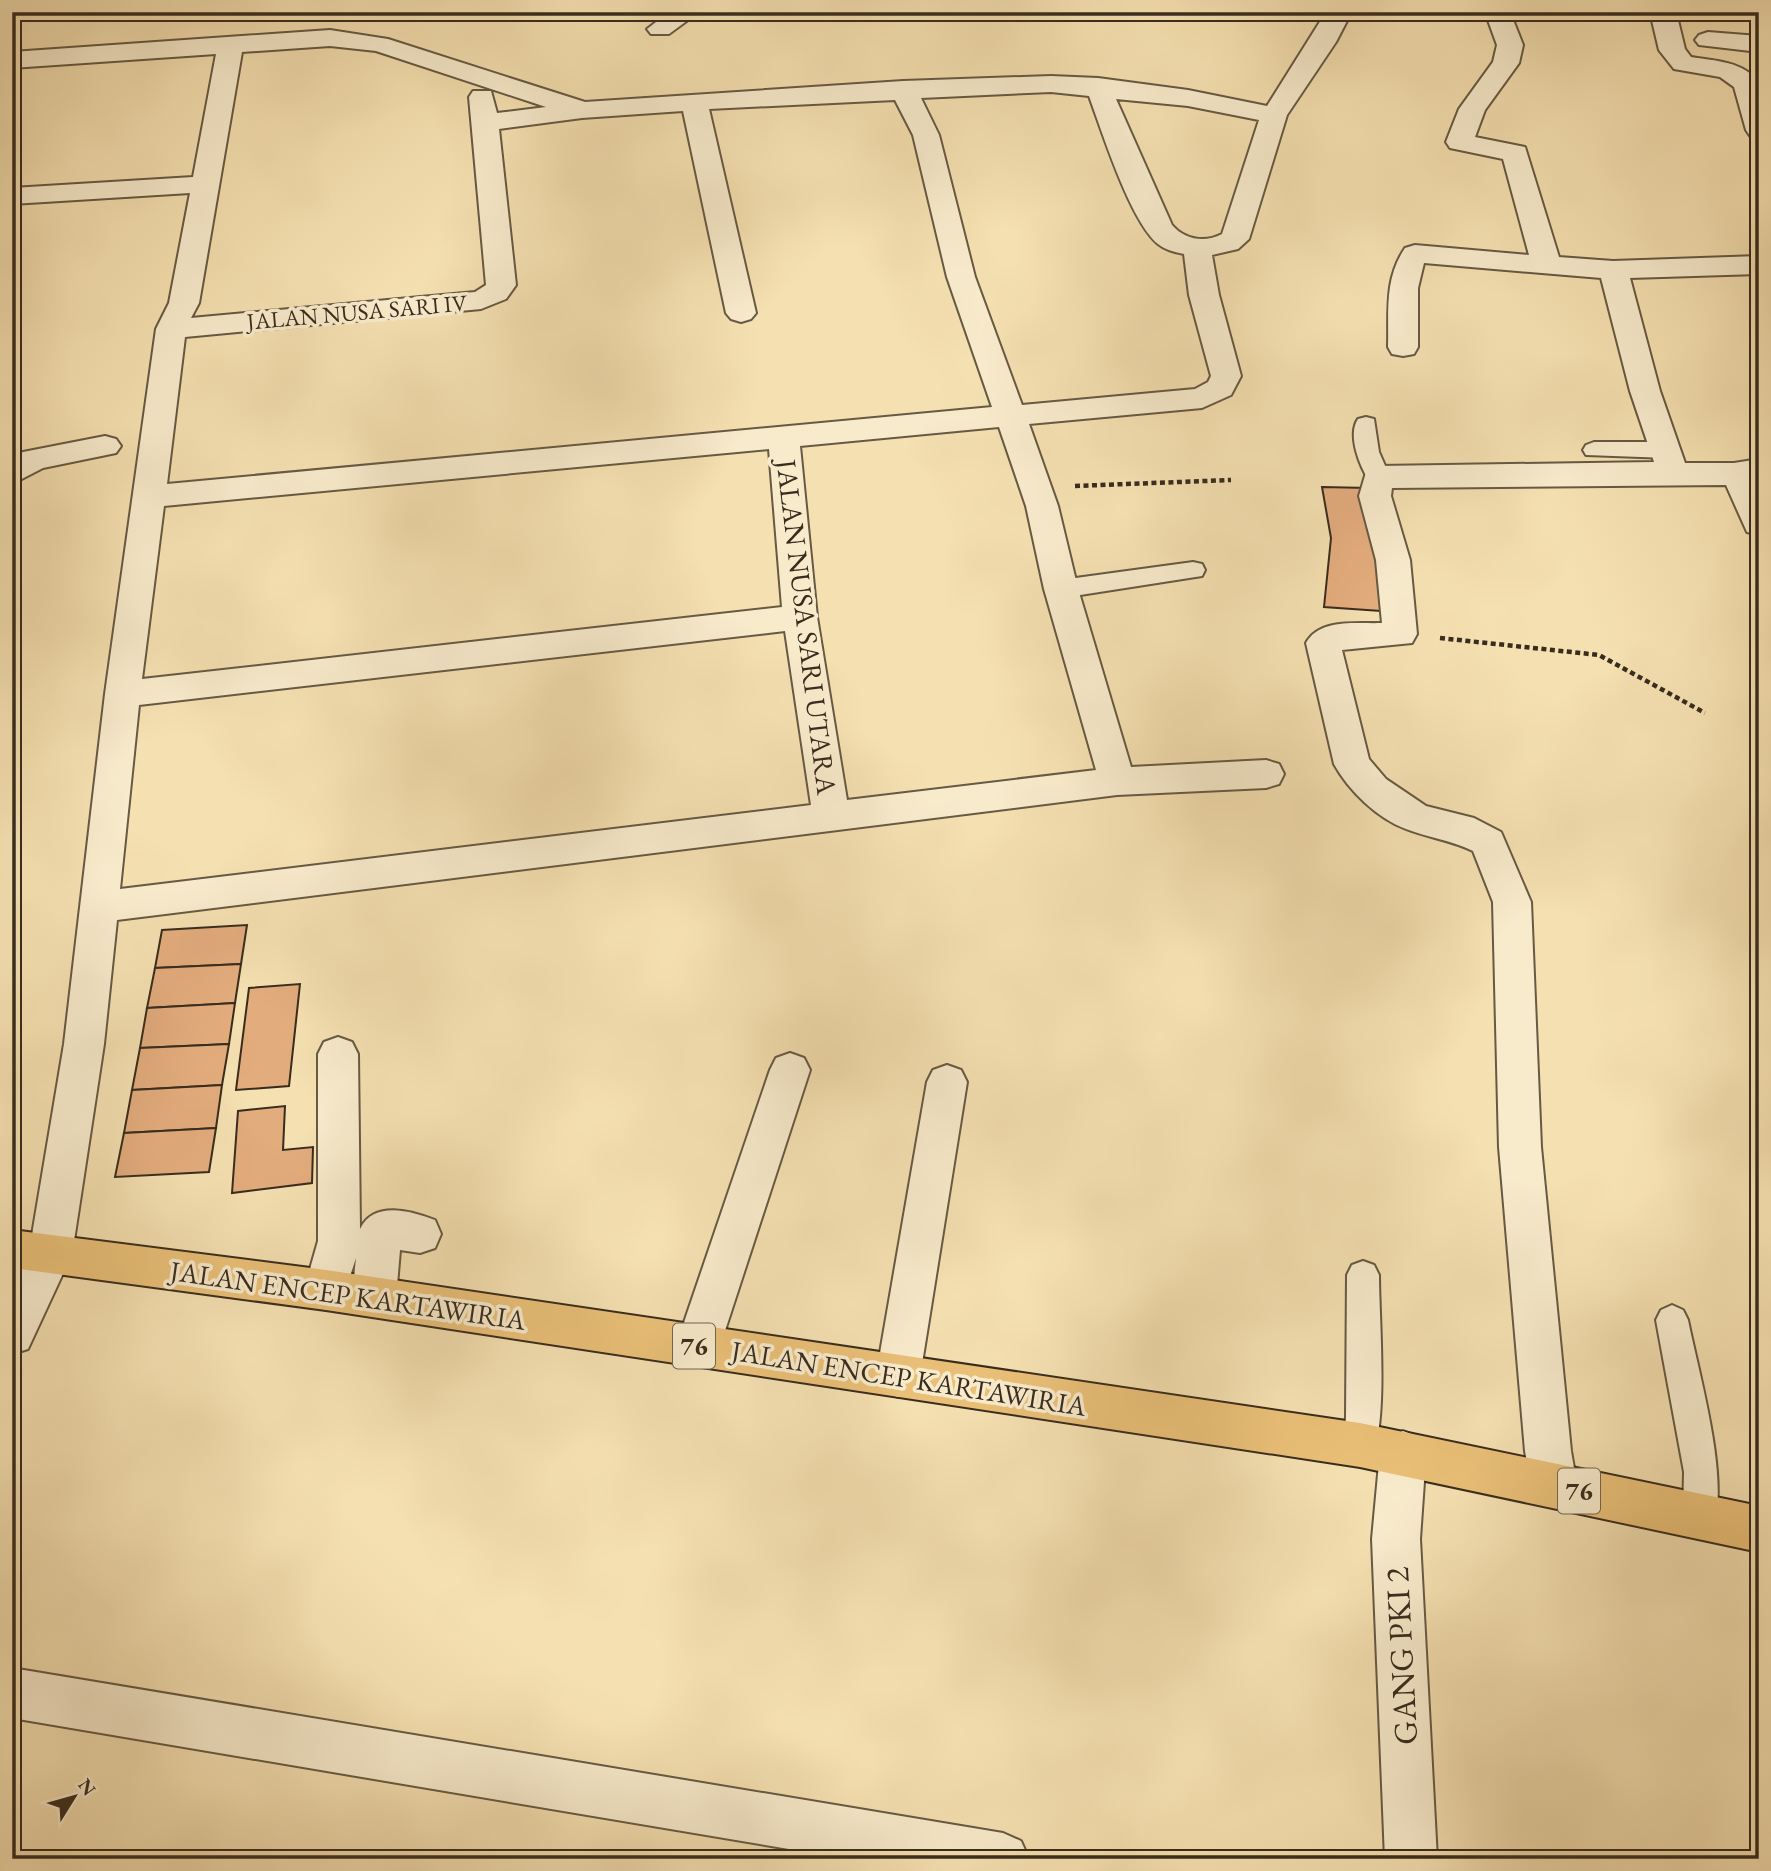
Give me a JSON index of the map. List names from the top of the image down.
{
  "streets": {
    "main road": ["JALAN ENCEP KARTAWIRIA", "76"],
    "street": ["JALAN NUSA SARI IV", "JALAN NUSA SARI UTARA", "GANG PKI 2"]
  },
  "crossings": [
    ["JALAN ENCEP KARTAWIRIA", "GANG PKI 2"]
  ],
  "north": "top right"
}
